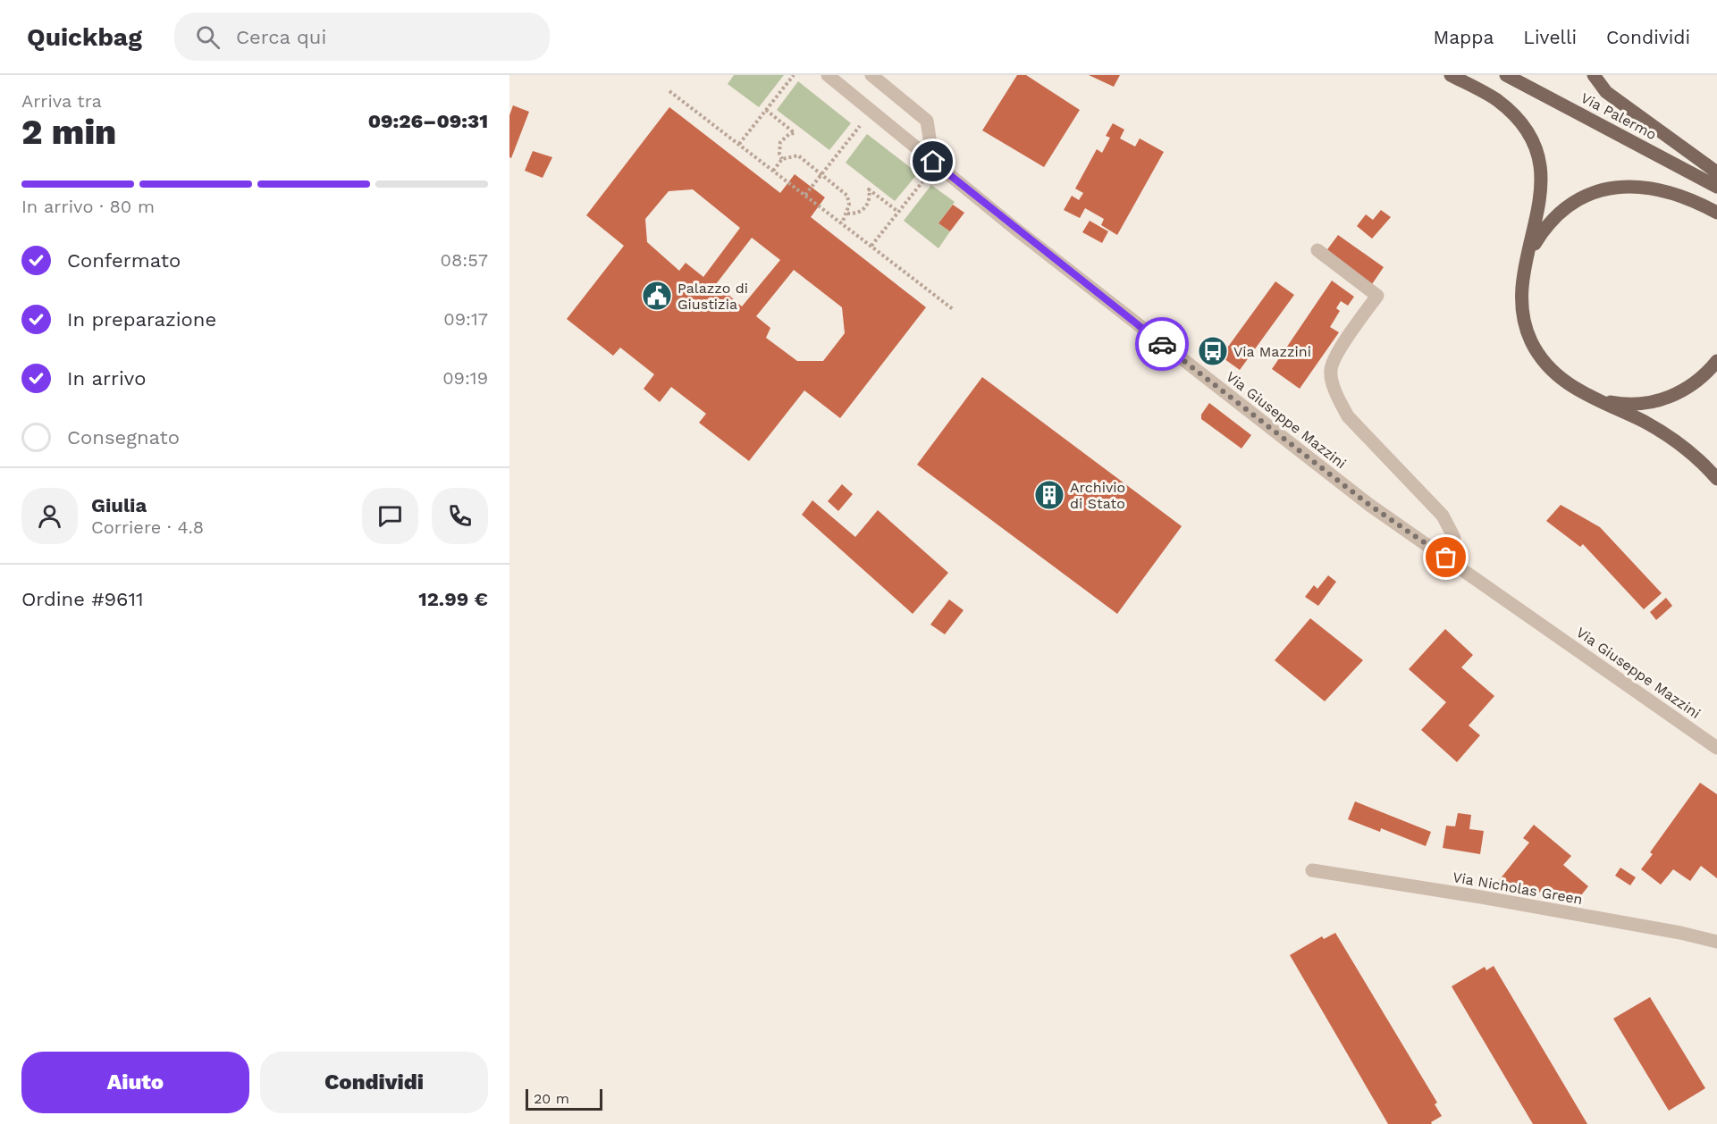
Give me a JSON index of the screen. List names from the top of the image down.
{
  "streets": {
    "main road": ["Via Palermo"],
    "street": ["Via Giuseppe Mazzini", "Via Nicholas Green"]
  },
  "places": {
    "public building": ["Palazzo di Giustizia"],
    "bus stop": ["Via Mazzini"],
    "building": ["Archivio di Stato"]
  },
  "scale_bar": "20 m",
  "page": {
    "header": "Quickbag",
    "search": "Cerca qui",
    "nav": ["Mappa", "Livelli", "Condividi"],
    "heading": ["2 min", "Arriva tra", "09:26–09:31"],
    "panel": [
      "Giulia",
      "Corriere · 4.8",
      "Ordine #9611",
      "12.99 €"
    ],
    "bar": "In arrivo · 80 m",
    "list": [
      ["Confermato", "08:57"],
      ["In preparazione", "09:17"],
      ["In arrivo", "09:19"],
      "Consegnato"
    ],
    "buttons": ["Aiuto", "Condividi"],
    "scale": "20 m"
  }
}
